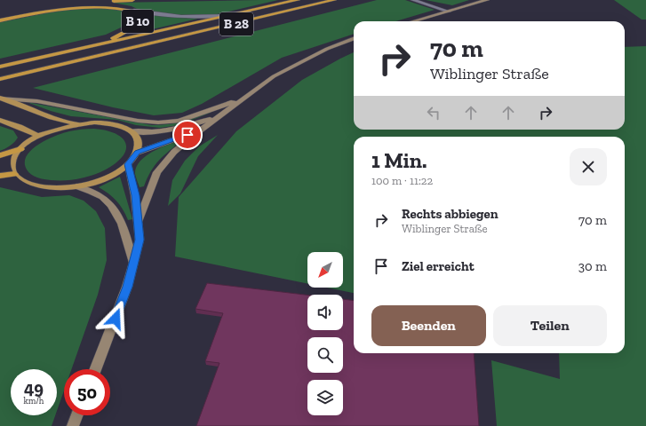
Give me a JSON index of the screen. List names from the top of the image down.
{
  "streets": {
    "highway": ["B 10", "B 28"]
  },
  "crossings": [
    ["B 10", "B 28"]
  ],
  "north": "bottom left",
  "page": {
    "turn": ["70 m", "Wiblinger Straße"],
    "heading": ["1 Min.", "100 m · 11:22"],
    "list": [
      {
        "name": "Rechts abbiegen",
        "note": "Wiblinger Straße",
        "value": "70 m"
      },
      {
        "name": "Ziel erreicht",
        "value": "30 m"
      }
    ],
    "buttons": ["Beenden", "Teilen"],
    "speed": "49 km/h",
    "limit": "50"
  }
}
